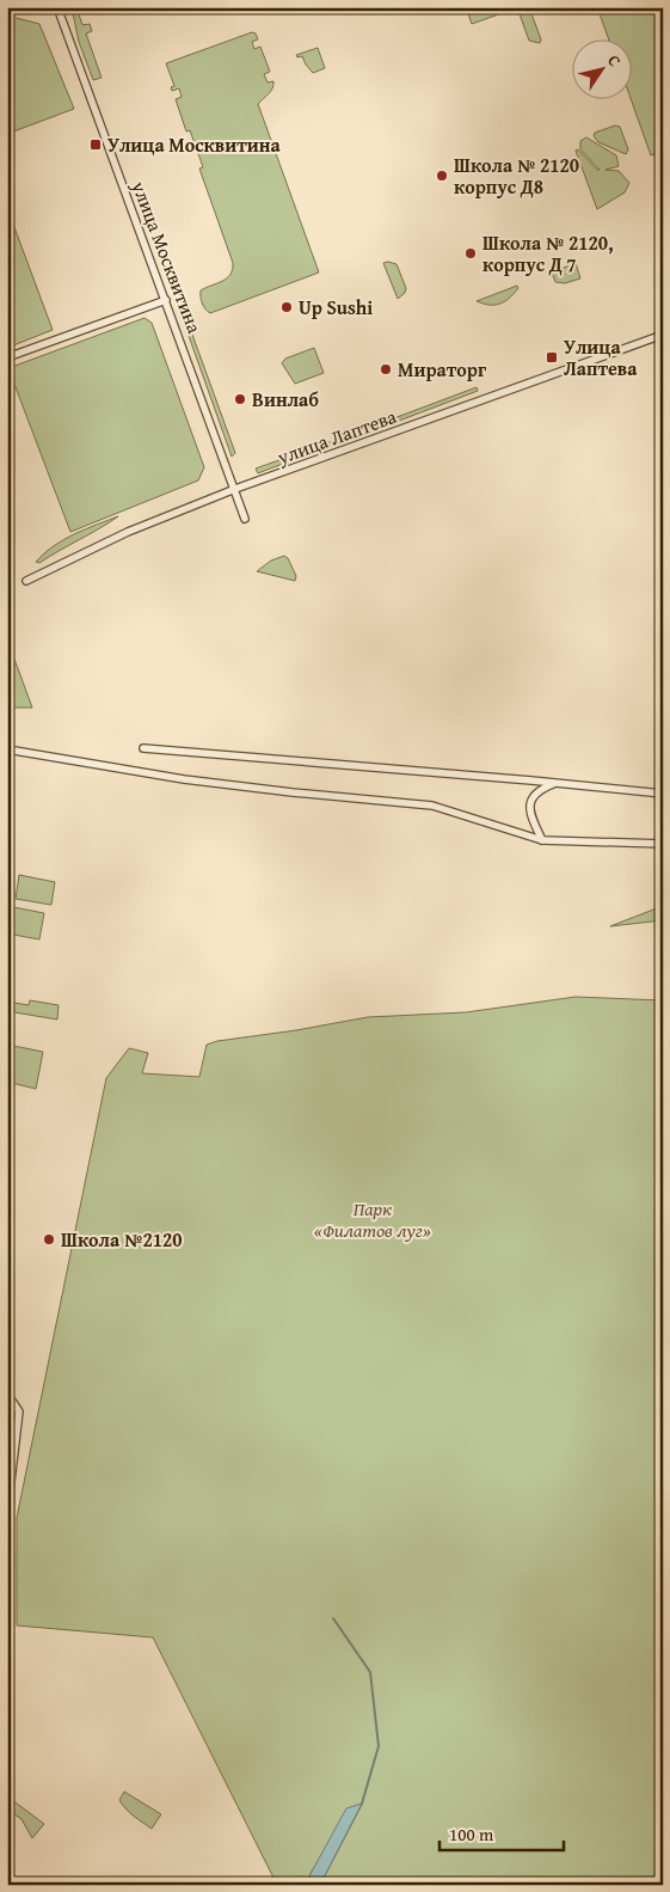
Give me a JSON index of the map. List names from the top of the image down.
{
  "streets": {
    "street": ["улица Москвитина", "улица Лаптева"]
  },
  "crossings": [
    ["улица Москвитина", "улица Лаптева"]
  ],
  "parks": ["Парк «Филатов луг»"],
  "places": {
    "transit": ["Улица Москвитина", "Улица Лаптева"],
    "other": [
      "Школа № 2120 корпус Д8",
      "Школа № 2120, корпус Д 7",
      "Up Sushi",
      "Мираторг",
      "Винлаб",
      "Школа №2120"
    ]
  },
  "scale_bar": "100 m",
  "north": "top right"
}
